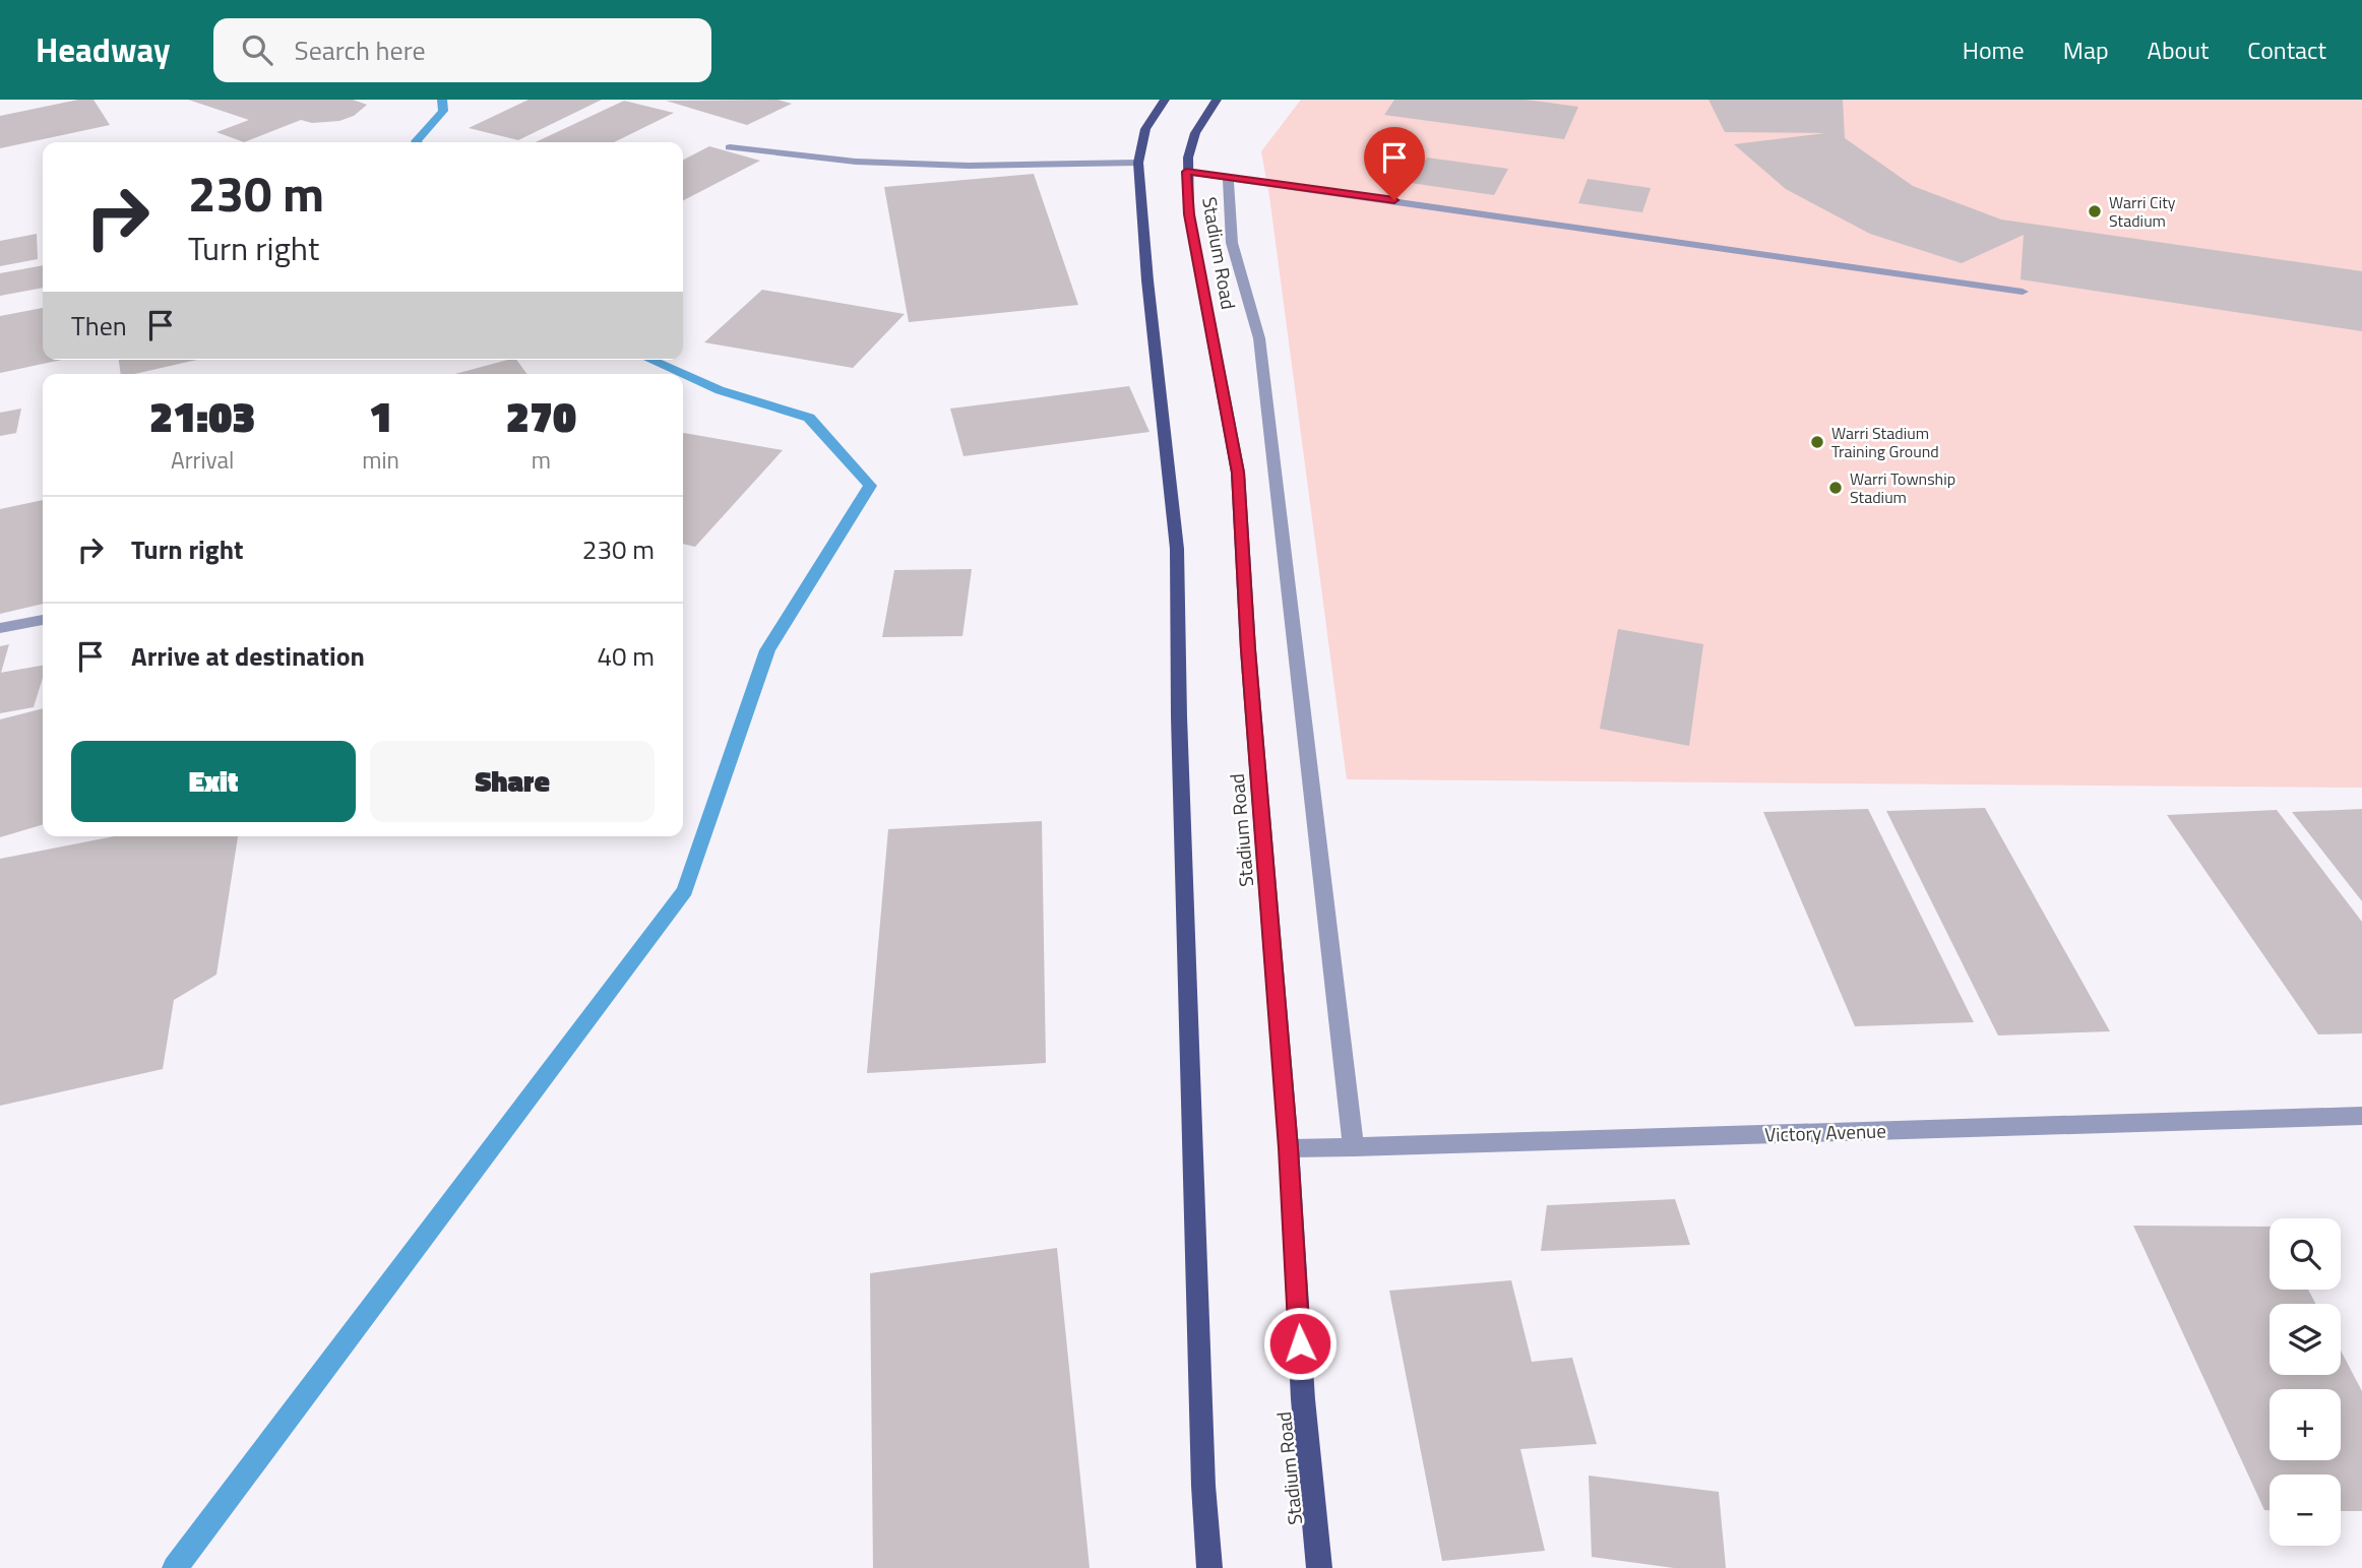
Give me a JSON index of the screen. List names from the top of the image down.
{
  "streets": {
    "main road": ["Stadium Road"],
    "street": ["Victory Avenue"]
  },
  "crossings": [
    ["Stadium Road", "Victory Avenue"]
  ],
  "places": ["Warri City Stadium", "Warri Stadium Training Ground", "Warri Township Stadium"],
  "page": {
    "header": "Headway",
    "search": "Search here",
    "nav": [
      "Home",
      "Map",
      "About",
      "Contact"
    ],
    "turn": ["230 m", "Turn right"],
    "then": "Then",
    "eta": [
      "21:03",
      "Arrival",
      "1",
      "min",
      "270",
      "m"
    ],
    "list": [
      {
        "name": "Turn right",
        "value": "230 m"
      },
      {
        "name": "Arrive at destination",
        "value": "40 m"
      }
    ],
    "buttons": ["Exit", "Share"],
    "map_buttons": ["+", "−"]
  }
}
